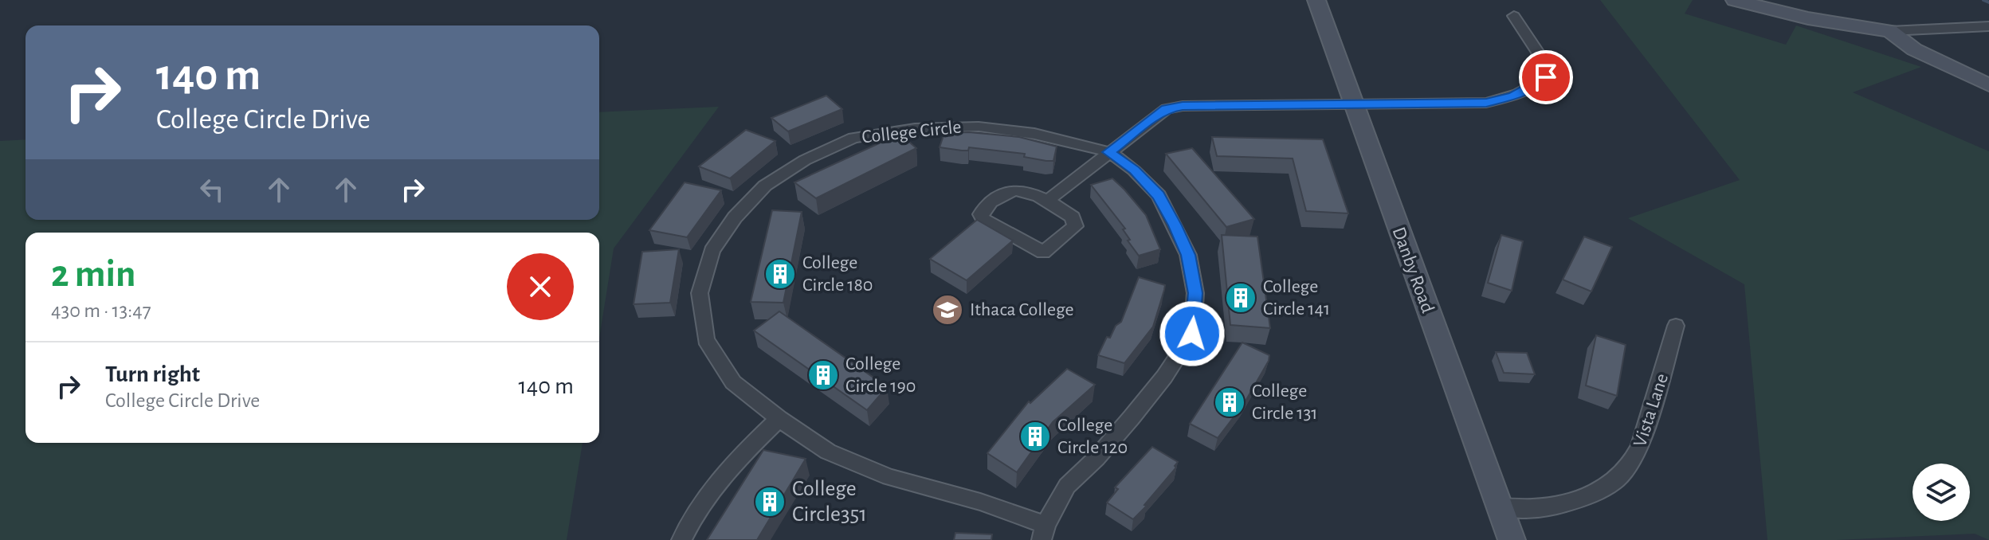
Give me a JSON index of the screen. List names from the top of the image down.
{
  "streets": {
    "main road": ["Danby Road"],
    "street": ["College Circle", "Vista Lane"]
  },
  "crossings": [
    ["Danby Road", "Vista Lane"]
  ],
  "places": {
    "building": [
      "College Circle 180",
      "College Circle 141",
      "College Circle 190",
      "College Circle 131",
      "College Circle 120",
      "College Circle351"
    ],
    "school or university": ["Ithaca College"]
  },
  "page": {
    "turn": ["140 m", "College Circle Drive"],
    "heading": ["2 min", "430 m · 13:47"],
    "list": [
      {
        "name": "Turn right",
        "note": "College Circle Drive",
        "value": "140 m"
      }
    ]
  }
}
